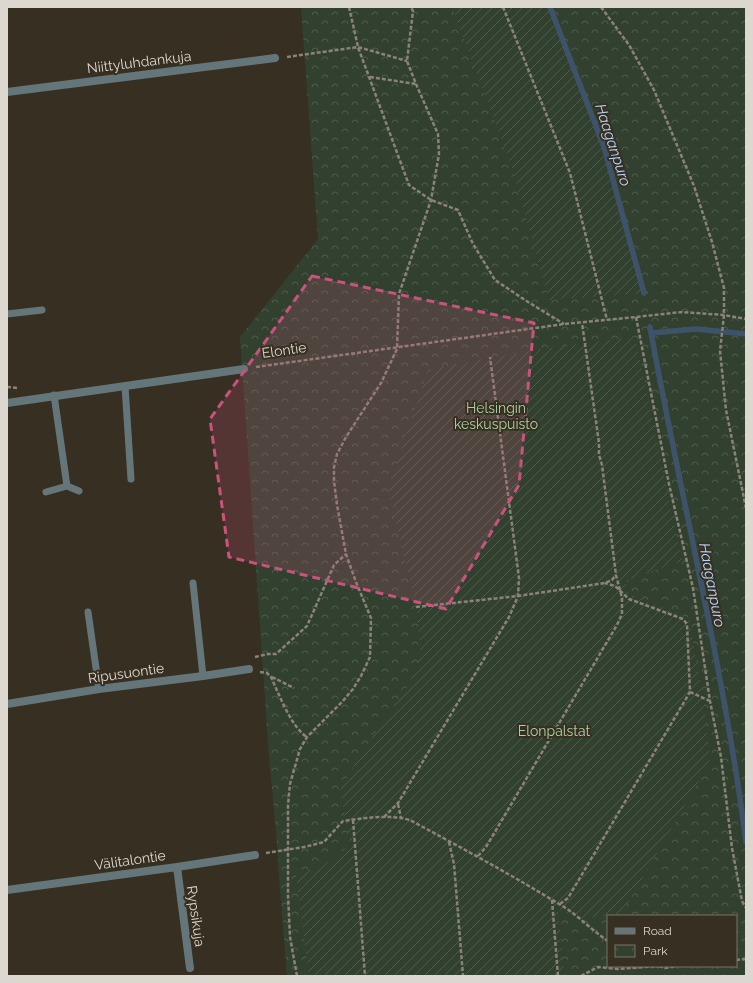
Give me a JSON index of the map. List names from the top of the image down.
{
  "streets": {
    "street": [
      "Niittyluhdankuja",
      "Elontie",
      "Ripusuontie",
      "Välitalontie",
      "Rypsikuja"
    ]
  },
  "crossings": [
    ["Välitalontie", "Rypsikuja"]
  ],
  "water": ["Haaganpuro"],
  "parks": ["Helsingin keskuspuisto", "Elonpalstat"],
  "legend": ["Road", "Park"]
}
